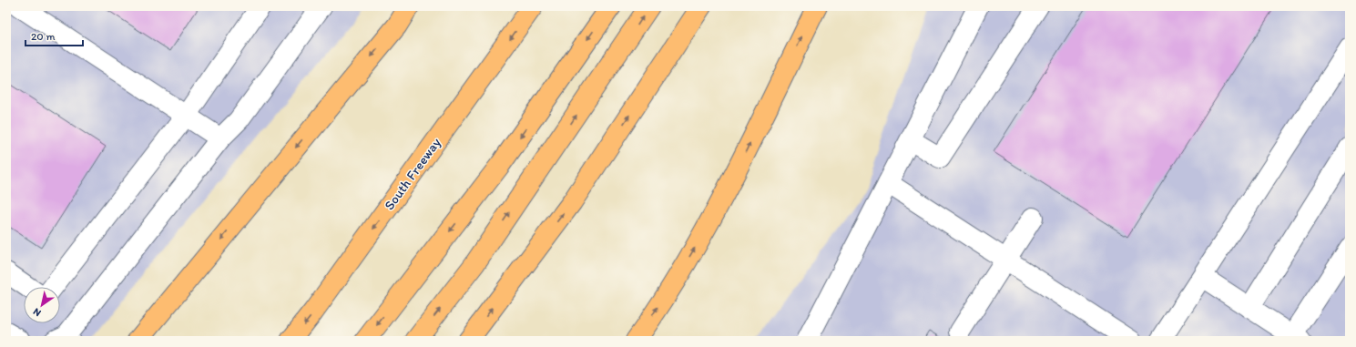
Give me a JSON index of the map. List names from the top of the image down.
{
  "streets": {
    "highway": ["South Freeway"]
  },
  "scale_bar": "20 m",
  "north": "bottom left"
}
